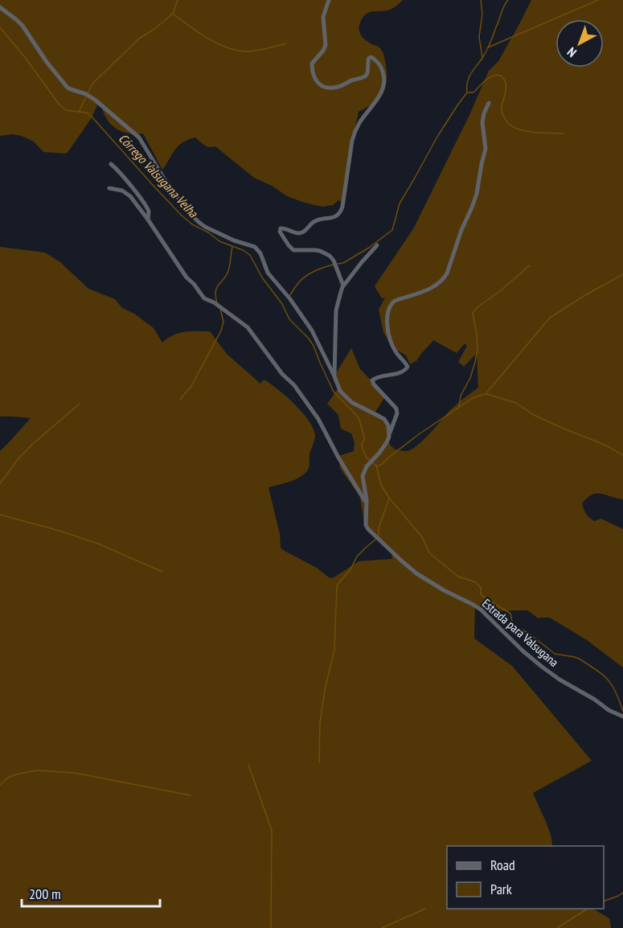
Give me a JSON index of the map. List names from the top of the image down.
{
  "streets": {
    "street": ["Estrada para Valsugana"]
  },
  "water": ["Córrego Valsugana Velha"],
  "legend": ["Road", "Park"],
  "scale_bar": "200 m",
  "north": "bottom left"
}
